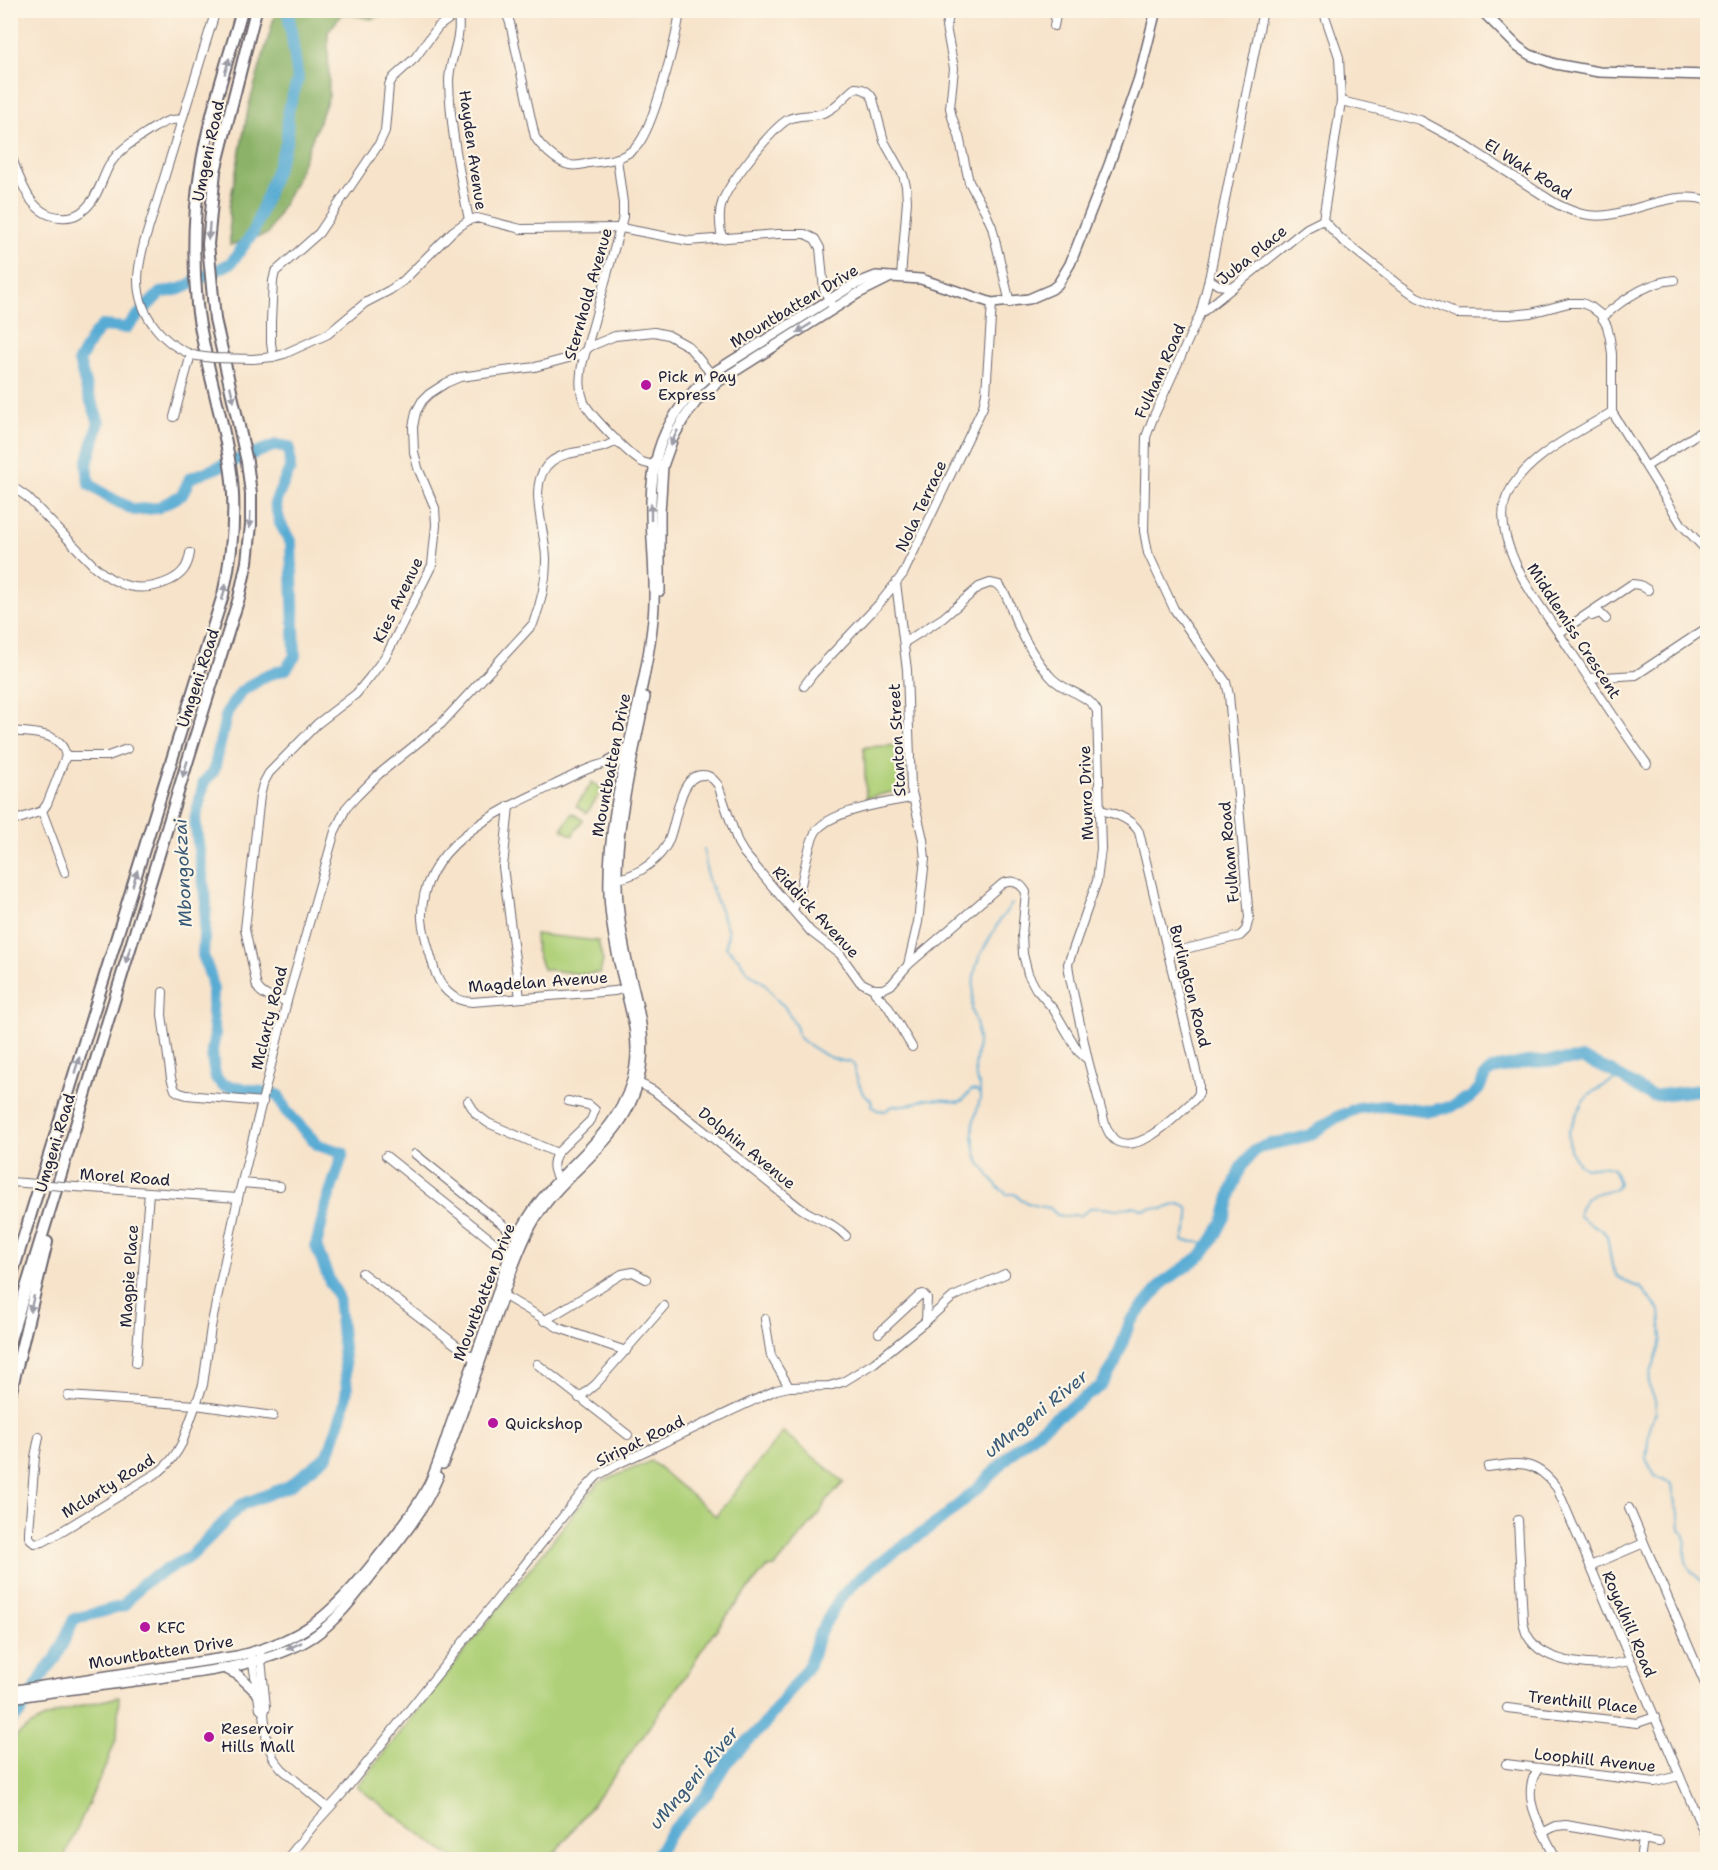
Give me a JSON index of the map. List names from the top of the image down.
{
  "streets": {
    "highway": ["Umgeni Road"],
    "main road": ["Mountbatten Drive"],
    "street": [
      "Hayden Avenue",
      "El Wak Road",
      "Juba Place",
      "Sternhold Avenue",
      "Fulham Road",
      "Nola Terrace",
      "Kies Avenue",
      "Middlemiss Crescent",
      "Stanton Street",
      "Munro Drive",
      "Riddick Avenue",
      "Magdelan Avenue",
      "Burlington Road",
      "Mclarty Road",
      "Dolphin Avenue",
      "Morel Road",
      "Magpie Place",
      "Siripat Road",
      "Royalhill Road",
      "Trenthill Place",
      "Loophill Avenue"
    ]
  },
  "crossings": [
    ["Juba Place", "Fulham Road"],
    ["Sternhold Avenue", "Mountbatten Drive"],
    ["Sternhold Avenue", "Kies Avenue"],
    ["Sternhold Avenue", "Mclarty Road"],
    ["Mountbatten Drive", "Nola Terrace"],
    ["Mountbatten Drive", "Kies Avenue"],
    ["Mountbatten Drive", "Riddick Avenue"],
    ["Mountbatten Drive", "Magdelan Avenue"],
    ["Mountbatten Drive", "Dolphin Avenue"],
    ["Fulham Road", "Burlington Road"],
    ["Nola Terrace", "Stanton Street"],
    ["Kies Avenue", "Mclarty Road"],
    ["Stanton Street", "Munro Drive"],
    ["Munro Drive", "Burlington Road"],
    ["Mclarty Road", "Morel Road"],
    ["Morel Road", "Magpie Place"],
    ["Royalhill Road", "Trenthill Place"],
    ["Royalhill Road", "Loophill Avenue"]
  ],
  "water": ["Mbongokzai", "uMngeni River"],
  "places": [
    "Pick n Pay Express",
    "Quickshop",
    "KFC",
    "Reservoir Hills Mall"
  ]
}
